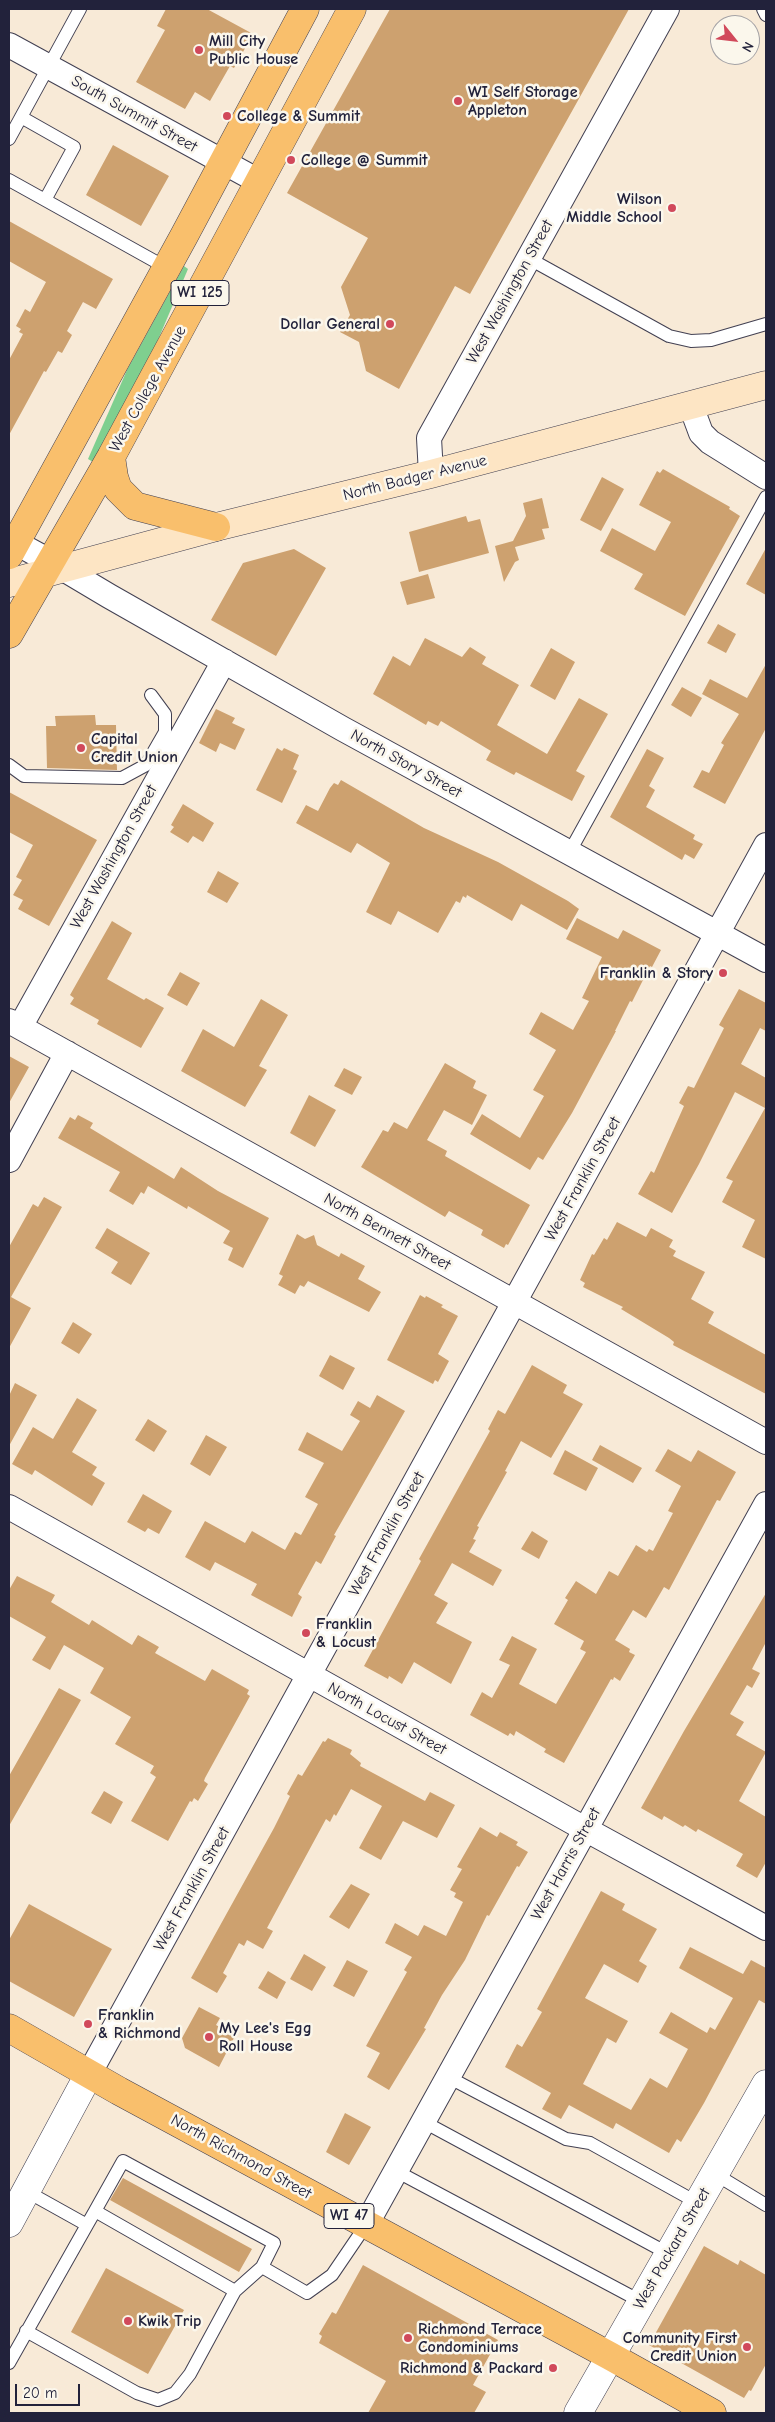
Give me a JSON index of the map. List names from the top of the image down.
{
  "streets": {
    "main road": [
      "WI 125",
      "West College Avenue",
      "North Badger Avenue",
      "North Richmond Street",
      "WI 47"
    ],
    "street": [
      "South Summit Street",
      "West Washington Street",
      "North Story Street",
      "West Franklin Street",
      "North Bennett Street",
      "North Locust Street",
      "West Harris Street",
      "West Packard Street"
    ]
  },
  "crossings": [
    ["South Summit Street", "WI 125"],
    ["South Summit Street", "West College Avenue"],
    ["West Washington Street", "North Badger Avenue"],
    ["West Washington Street", "North Story Street"],
    ["West Washington Street", "North Bennett Street"],
    ["WI 125", "North Story Street"],
    ["West College Avenue", "North Badger Avenue"],
    ["West College Avenue", "North Story Street"],
    ["North Badger Avenue", "North Story Street"],
    ["North Story Street", "West Franklin Street"],
    ["West Franklin Street", "North Bennett Street"],
    ["West Franklin Street", "North Locust Street"],
    ["West Franklin Street", "North Richmond Street"],
    ["North Locust Street", "West Harris Street"],
    ["West Harris Street", "North Richmond Street"],
    ["North Richmond Street", "West Packard Street"]
  ],
  "places": [
    "Mill City Public House",
    "WI Self Storage Appleton",
    "College & Summit",
    "College @ Summit",
    "Wilson Middle School",
    "Dollar General",
    "Capital Credit Union",
    "Franklin & Story",
    "Franklin & Locust",
    "Franklin & Richmond",
    "My Lee's Egg Roll House",
    "Kwik Trip",
    "Richmond Terrace Condominiums",
    "Community First Credit Union",
    "Richmond & Packard"
  ],
  "scale_bar": "20 m",
  "north": "bottom right"
}
